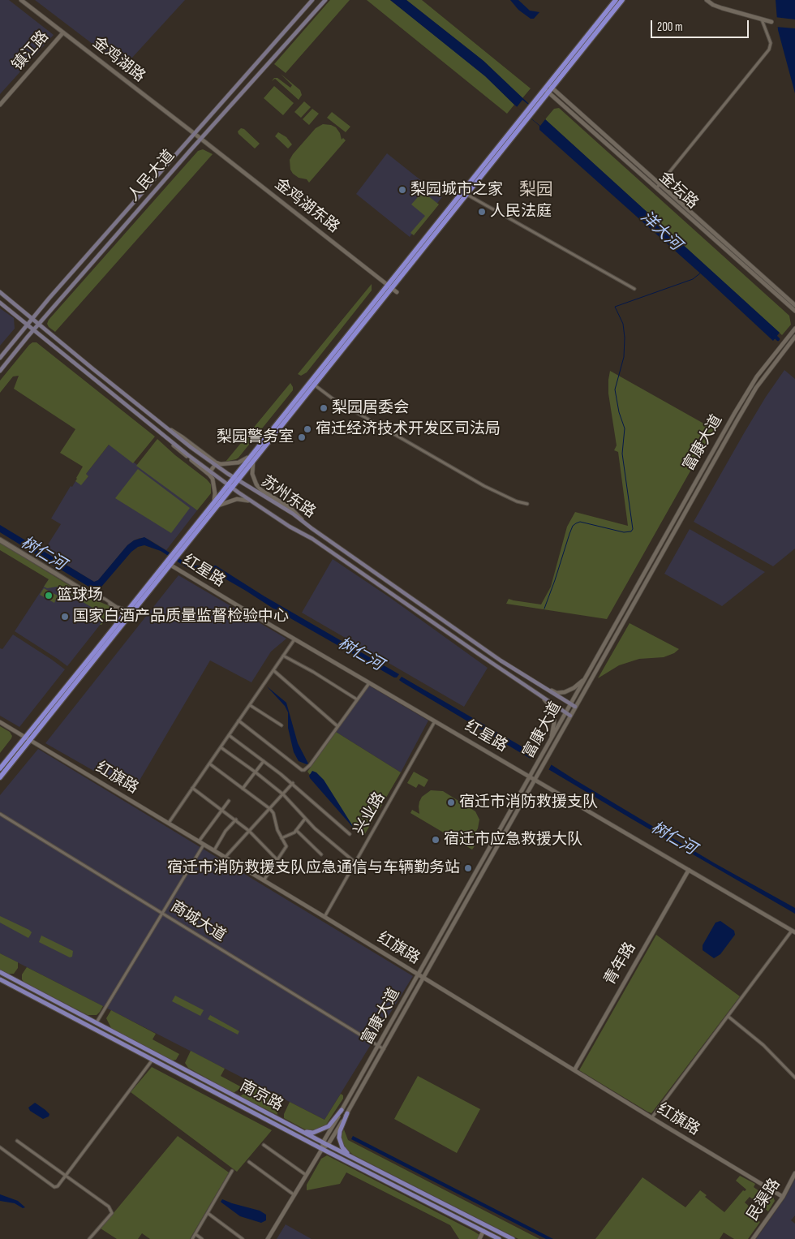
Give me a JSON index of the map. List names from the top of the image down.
{
  "streets": {
    "main road": ["人民大道", "苏州东路", "南京路"],
    "street": [
      "镇江路",
      "金鸡湖路",
      "金坛路",
      "金鸡湖东路",
      "富康大道",
      "红星路",
      "红旗路",
      "兴业路",
      "商城大道",
      "青年路",
      "民渠路"
    ]
  },
  "crossings": [
    ["镇江路", "金鸡湖路"],
    ["金鸡湖路", "人民大道"],
    ["金鸡湖路", "金鸡湖东路"],
    ["人民大道", "金鸡湖东路"],
    ["人民大道", "苏州东路"],
    ["富康大道", "苏州东路"],
    ["富康大道", "红星路"],
    ["富康大道", "红旗路"],
    ["富康大道", "商城大道"],
    ["富康大道", "南京路"],
    ["红星路", "兴业路"],
    ["红星路", "青年路"],
    ["红旗路", "兴业路"],
    ["红旗路", "青年路"],
    ["红旗路", "民渠路"]
  ],
  "districts": ["梨园"],
  "water": ["洋大河", "树仁河"],
  "places": [
    "梨园城市之家",
    "人民法庭",
    "梨园居委会",
    "宿迁经济技术开发区司法局",
    "梨园警务室",
    "篮球场",
    "国家白酒产品质量监督检验中心",
    "宿迁市消防救援支队",
    "宿迁市应急救援大队",
    "宿迁市消防救援支队应急通信与车辆勤务站"
  ],
  "scale_bar": "200 m"
}
